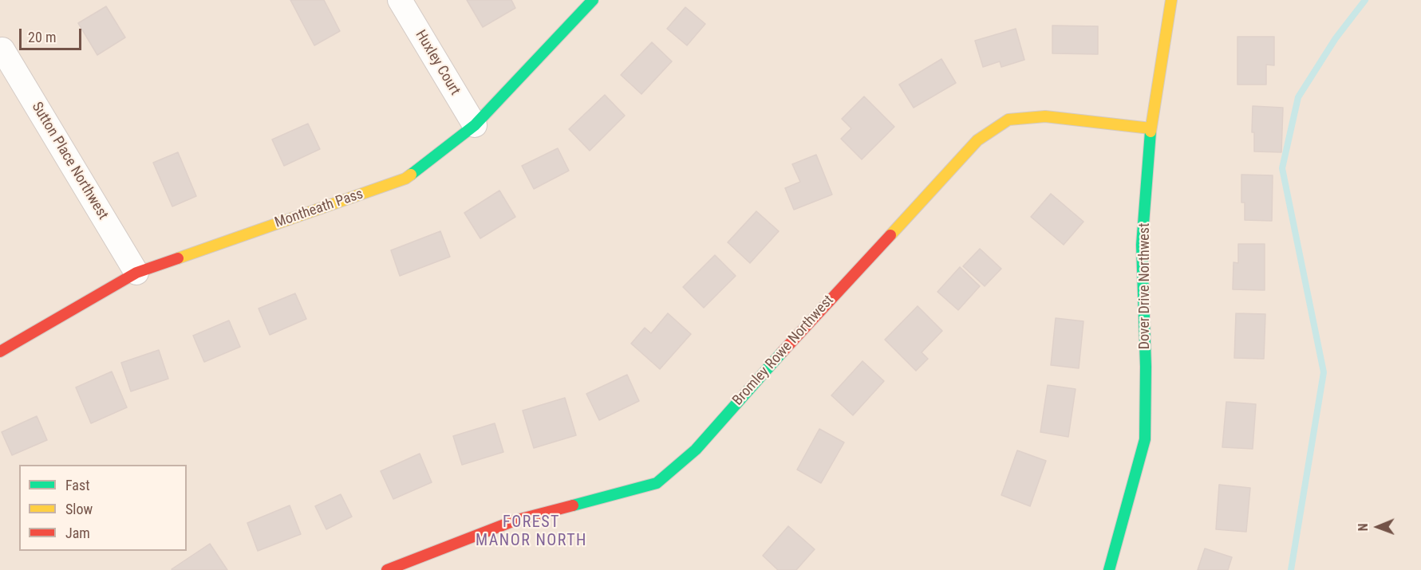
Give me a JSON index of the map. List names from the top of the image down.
{
  "streets": {
    "street": [
      "Huxley Court",
      "Sutton Place Northwest",
      "Montheath Pass",
      "Dover Drive Northwest",
      "Bromley Rowe Northwest"
    ]
  },
  "crossings": [
    ["Huxley Court", "Montheath Pass"],
    ["Sutton Place Northwest", "Montheath Pass"],
    ["Dover Drive Northwest", "Bromley Rowe Northwest"]
  ],
  "districts": ["FOREST MANOR NORTH"],
  "legend": ["Fast", "Slow", "Jam"],
  "scale_bar": "20 m",
  "north": "left"
}
